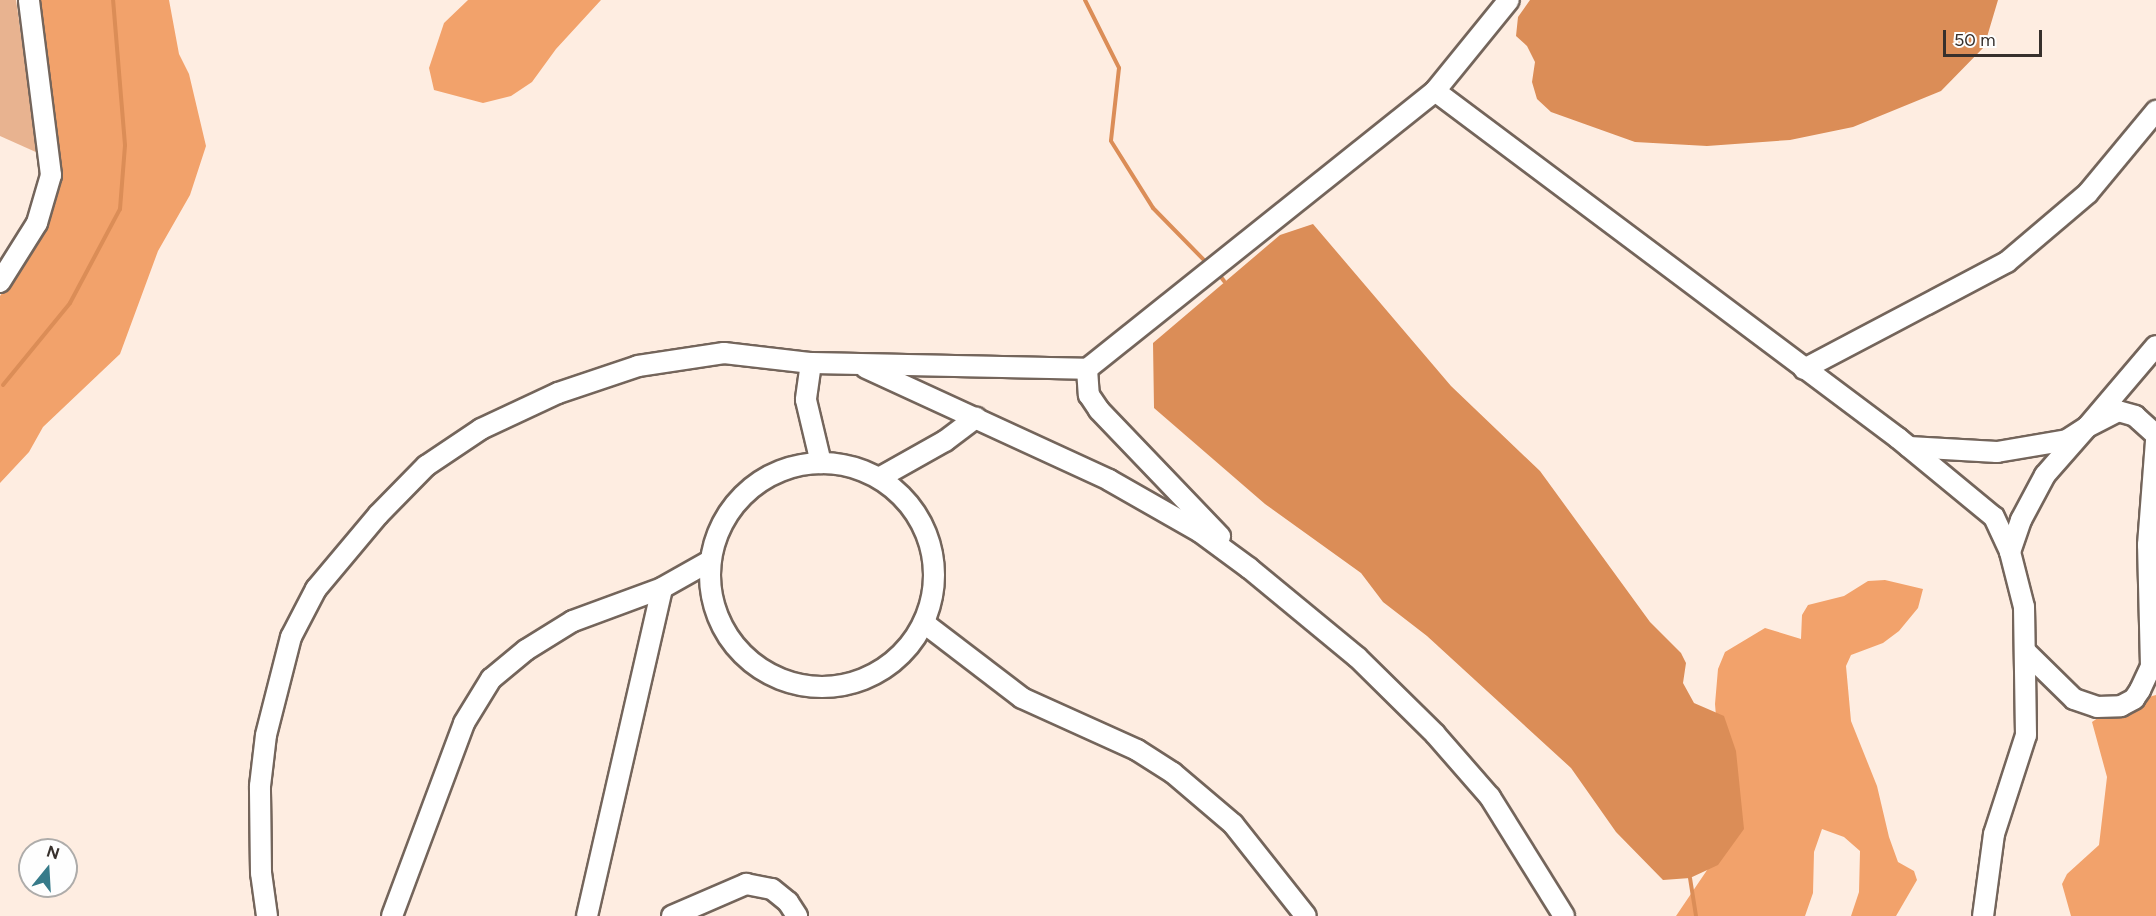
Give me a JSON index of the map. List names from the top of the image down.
{
  "scale_bar": "50 m",
  "north": "top"
}
